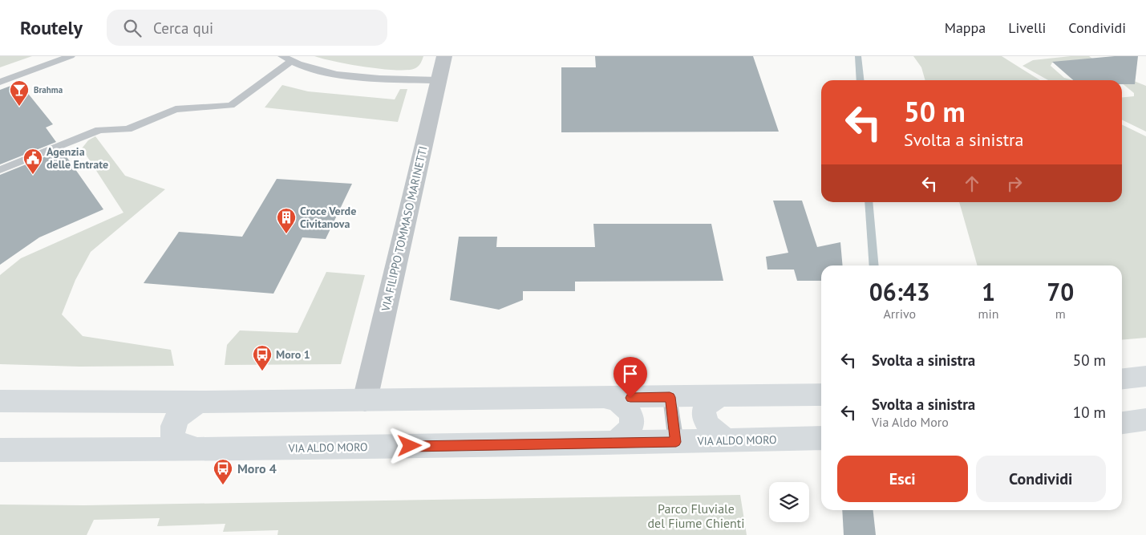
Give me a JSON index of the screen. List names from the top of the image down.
{
  "streets": {
    "street": ["VIA FILIPPO TOMMASO MARINETTI", "VIA ALDO MORO"]
  },
  "parks": ["Parco Fluviale del Fiume Chienti"],
  "places": {
    "bar": ["Brahma"],
    "public building": ["Agenzia delle Entrate"],
    "building": ["Croce Verde Civitanova"],
    "bus stop": ["Moro 1", "Moro 4"]
  },
  "page": {
    "header": "Routely",
    "search": "Cerca qui",
    "nav": ["Mappa", "Livelli", "Condividi"],
    "turn": ["50 m", "Svolta a sinistra"],
    "eta": [
      "06:43",
      "Arrivo",
      "1",
      "min",
      "70",
      "m"
    ],
    "list": [
      {
        "name": "Svolta a sinistra",
        "value": "50 m"
      },
      {
        "name": "Svolta a sinistra",
        "note": "Via Aldo Moro",
        "value": "10 m"
      }
    ],
    "buttons": ["Esci", "Condividi"]
  }
}
